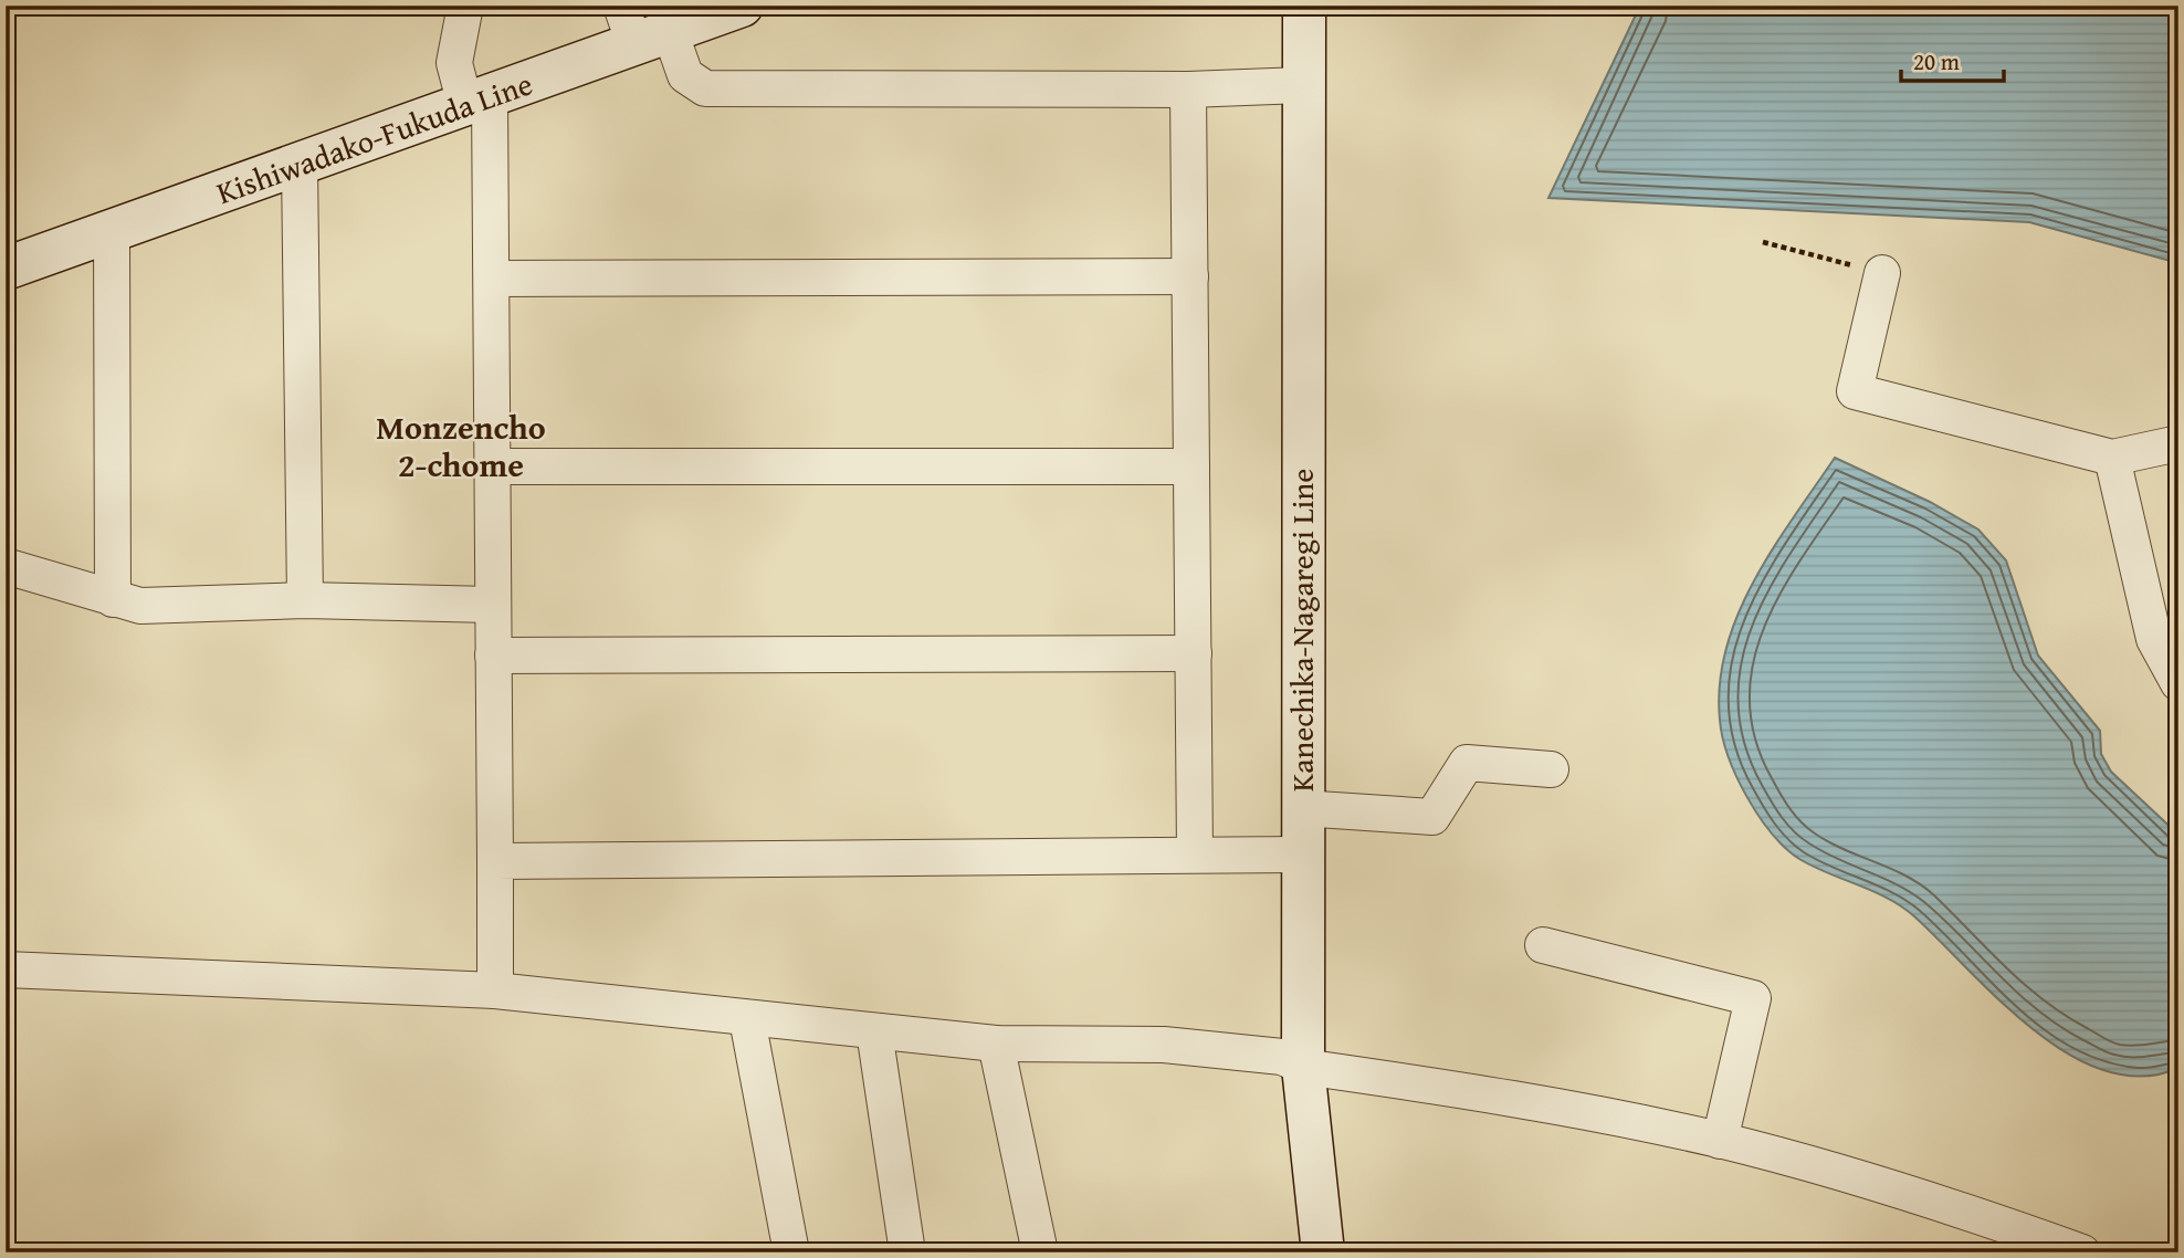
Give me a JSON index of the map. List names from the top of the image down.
{
  "streets": {
    "street": ["Kishiwadako-Fukuda Line", "Kanechika-Nagaregi Line"]
  },
  "districts": ["Monzencho 2-chome"],
  "scale_bar": "20 m"
}
